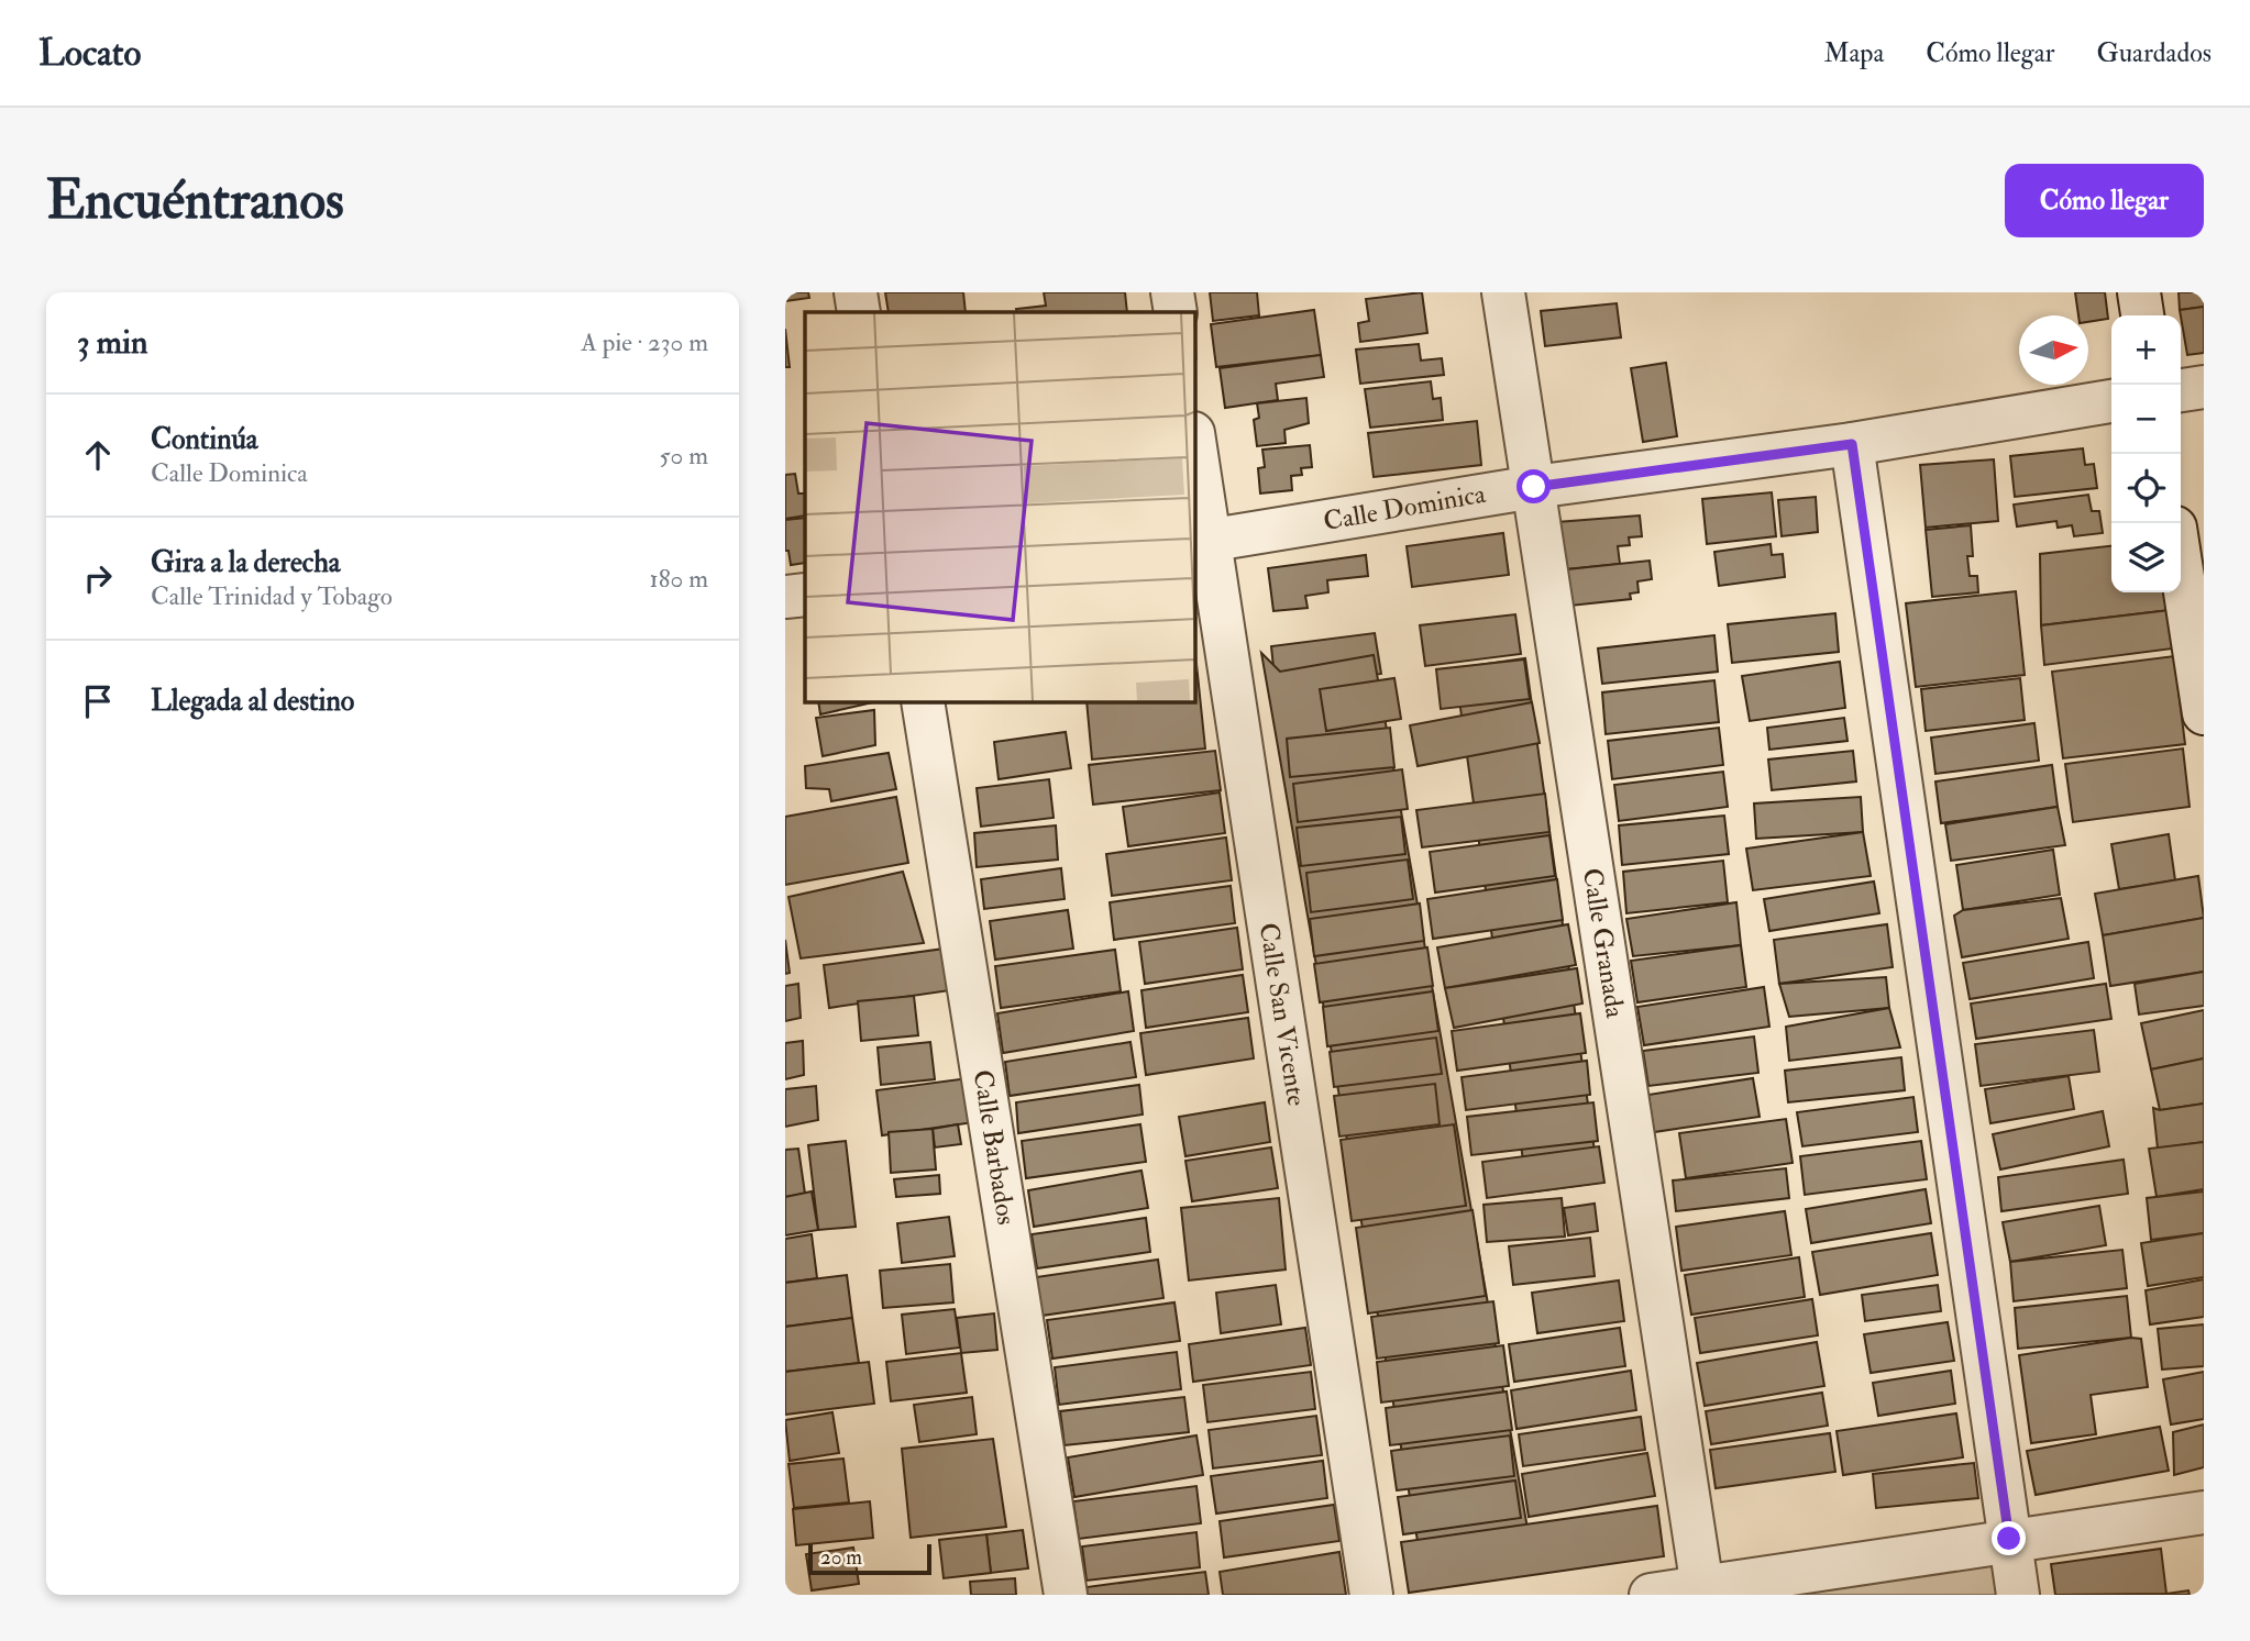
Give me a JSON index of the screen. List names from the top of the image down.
{
  "streets": {
    "street": [
      "Calle Dominica",
      "Calle Granada",
      "Calle San Vicente",
      "Calle Barbados"
    ]
  },
  "crossings": [
    ["Calle Dominica", "Calle Granada"],
    ["Calle Dominica", "Calle San Vicente"]
  ],
  "scale_bar": "20 m",
  "north": "right",
  "page": {
    "header": "Locato",
    "nav": ["Mapa", "Cómo llegar", "Guardados"],
    "buttons": "Cómo llegar",
    "title": "Encuéntranos",
    "heading": ["3 min", "A pie · 230 m"],
    "map_buttons": ["+", "−"],
    "list": [
      ["Continúa", "Calle Dominica", "50 m"],
      ["Gira a la derecha", "Calle Trinidad y Tobago", "180 m"],
      "Llegada al destino"
    ],
    "scale": "20 m"
  }
}
